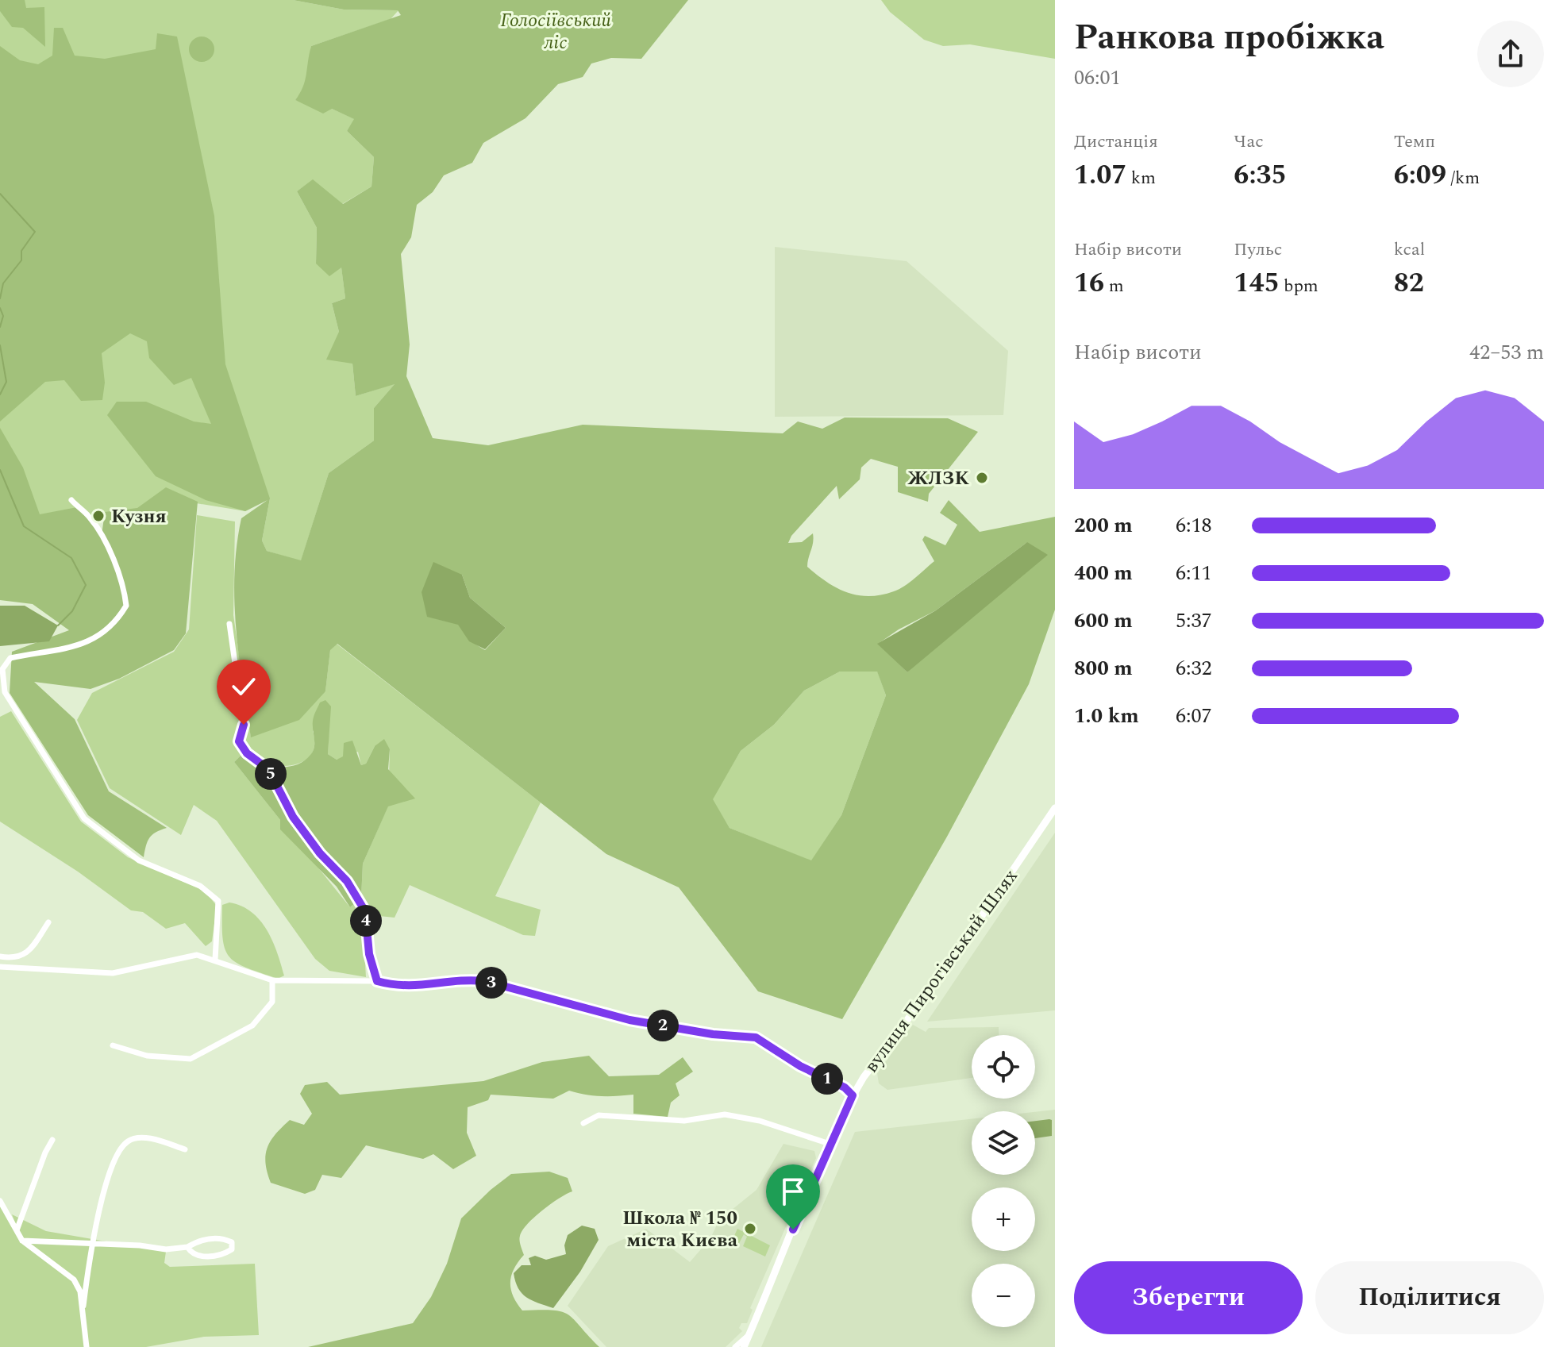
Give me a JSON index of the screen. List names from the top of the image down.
{
  "streets": {
    "street": ["вулиця Пирогівський Шлях"]
  },
  "parks": ["Голосіївський ліс"],
  "places": ["ЖЛЗК", "Кузня", "Школа № 150 міста Києва"],
  "page": {
    "heading": ["Ранкова пробіжка", "06:01"],
    "stats": [
      ["Дистанція", "1.07 km"],
      ["Час", "6:35"],
      ["Темп", "6:09 /km"],
      ["Набір висоти", "16 m"],
      ["Пульс", "145 bpm"],
      ["kcal", "82"]
    ],
    "chart": ["Набір висоти", "42–53 m"],
    "list": [
      {
        "name": "200 m",
        "note": "6:18"
      },
      {
        "name": "400 m",
        "note": "6:11"
      },
      {
        "name": "600 m",
        "note": "5:37"
      },
      {
        "name": "800 m",
        "note": "6:32"
      },
      {
        "name": "1.0 km",
        "note": "6:07"
      }
    ],
    "pins": [
      "5",
      "4",
      "3",
      "2",
      "1"
    ],
    "map_buttons": ["+", "−"],
    "buttons": ["Зберегти", "Поділитися"]
  }
}
